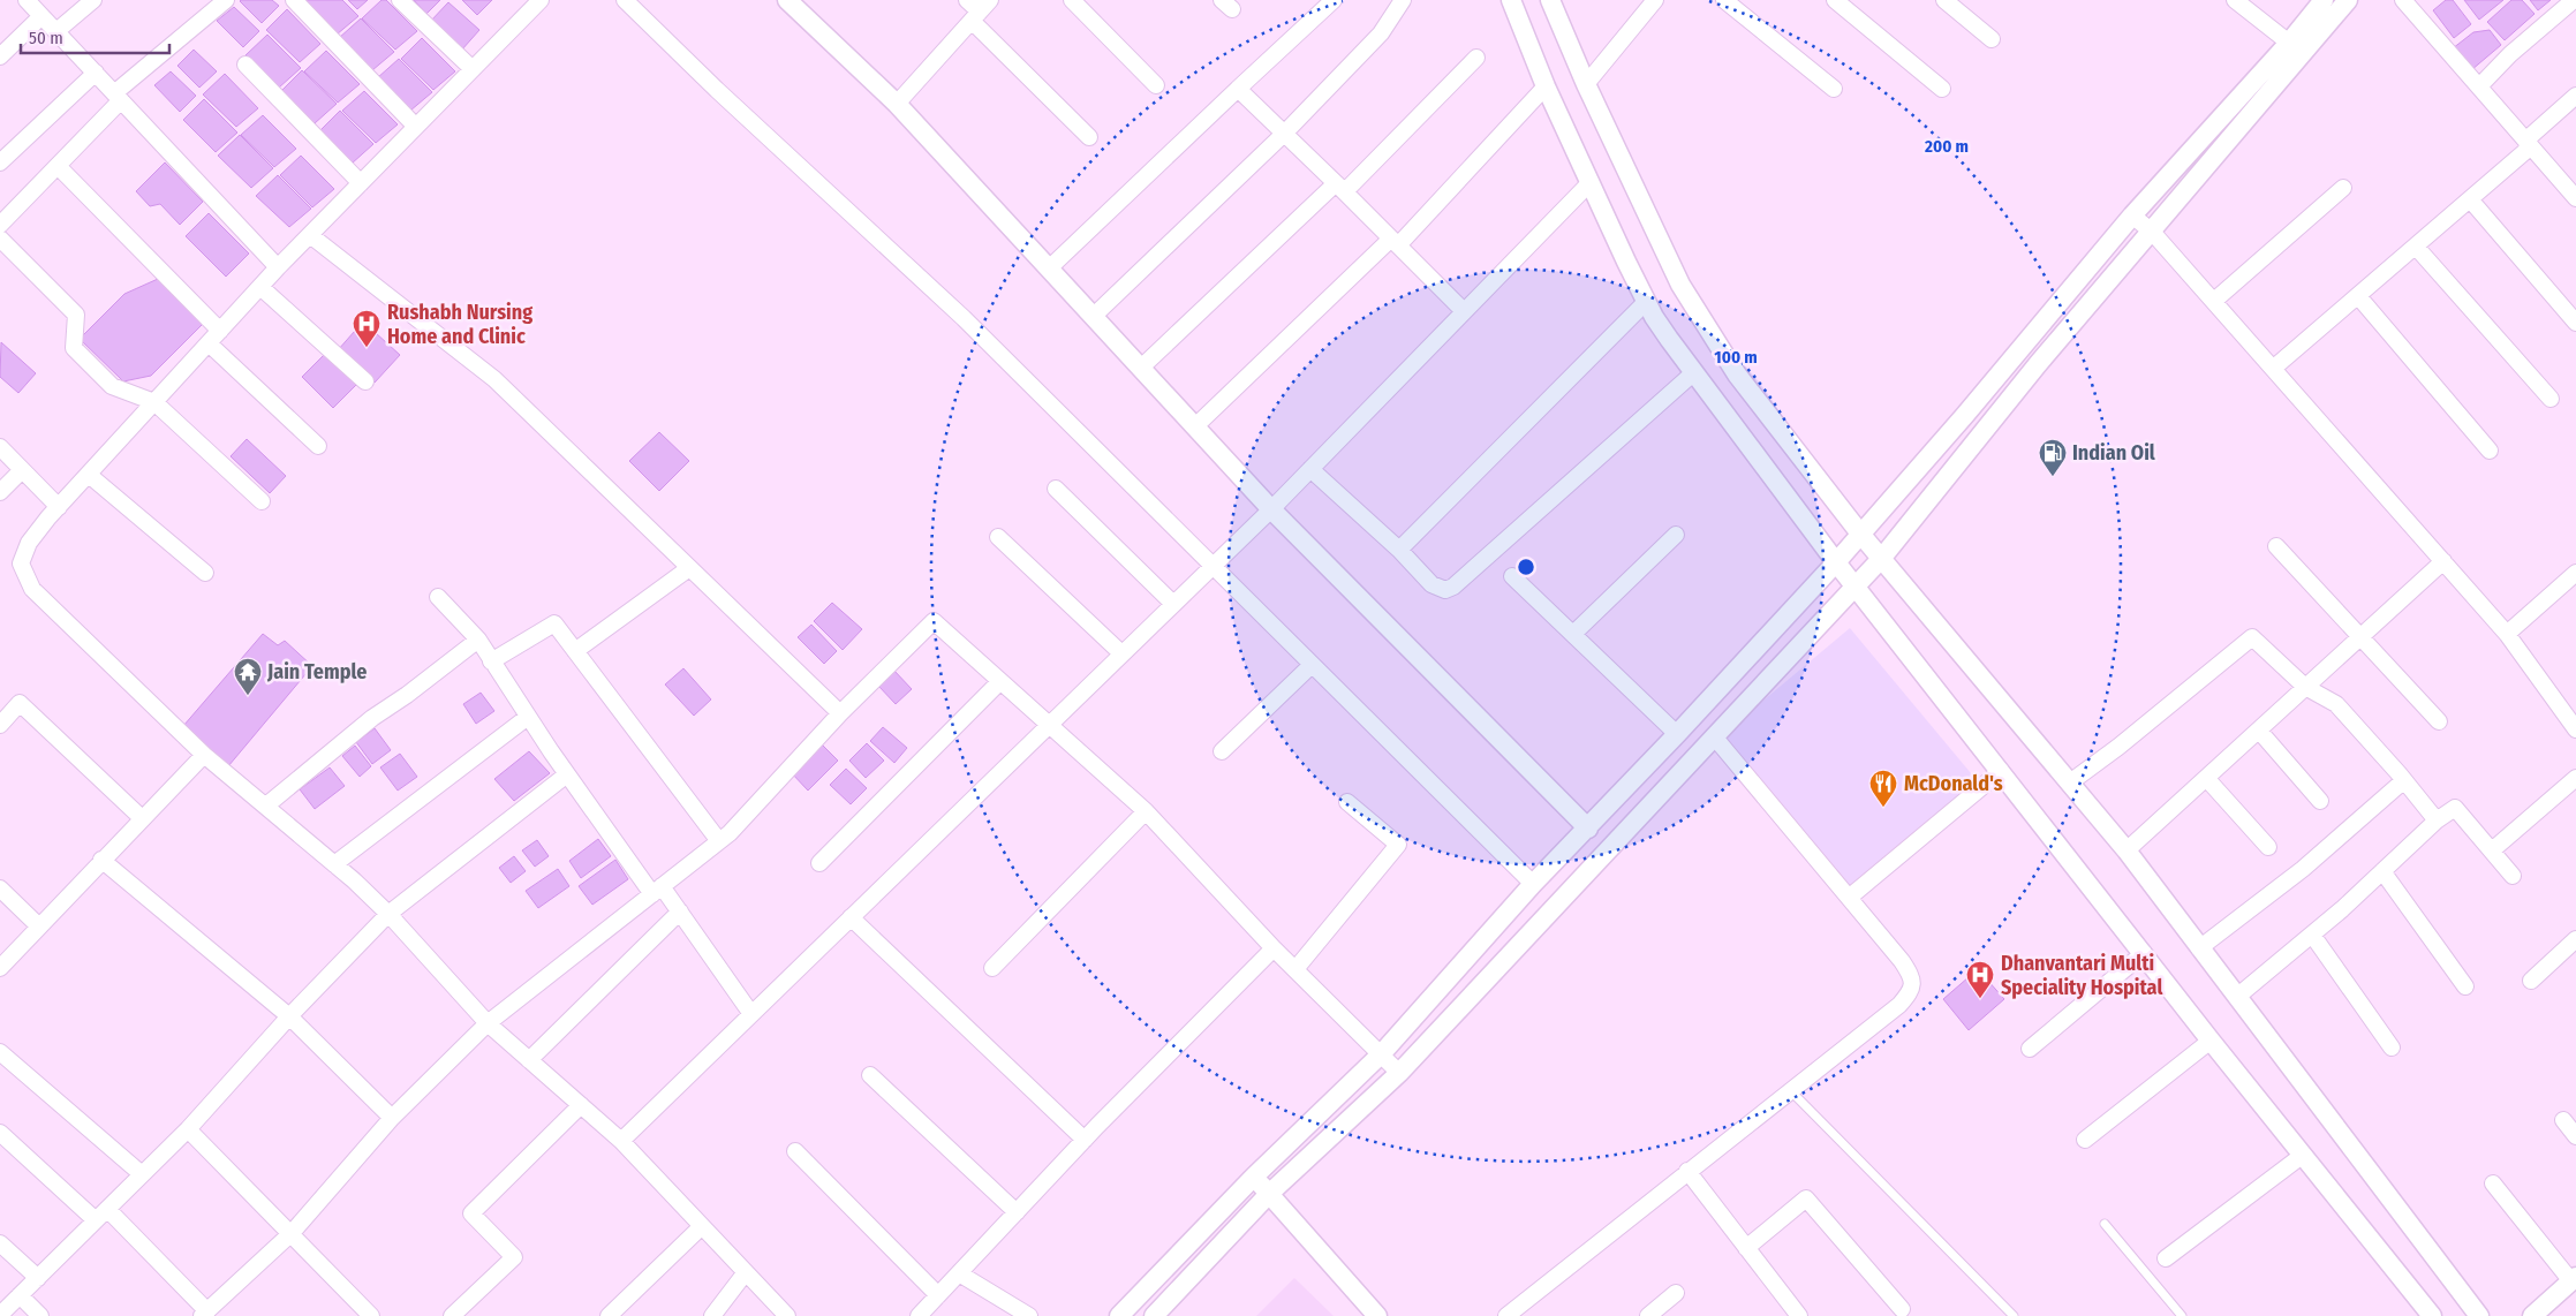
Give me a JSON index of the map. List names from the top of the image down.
{
  "places": {
    "hospital": ["Rushabh Nursing Home and Clinic", "Dhanvantari Multi Speciality Hospital"],
    "fuel station": ["Indian Oil"],
    "temple": ["Jain Temple"],
    "restaurant": ["McDonald's"]
  },
  "scale_bar": "50 m",
  "rings": ["200 m", "100 m"]
}
